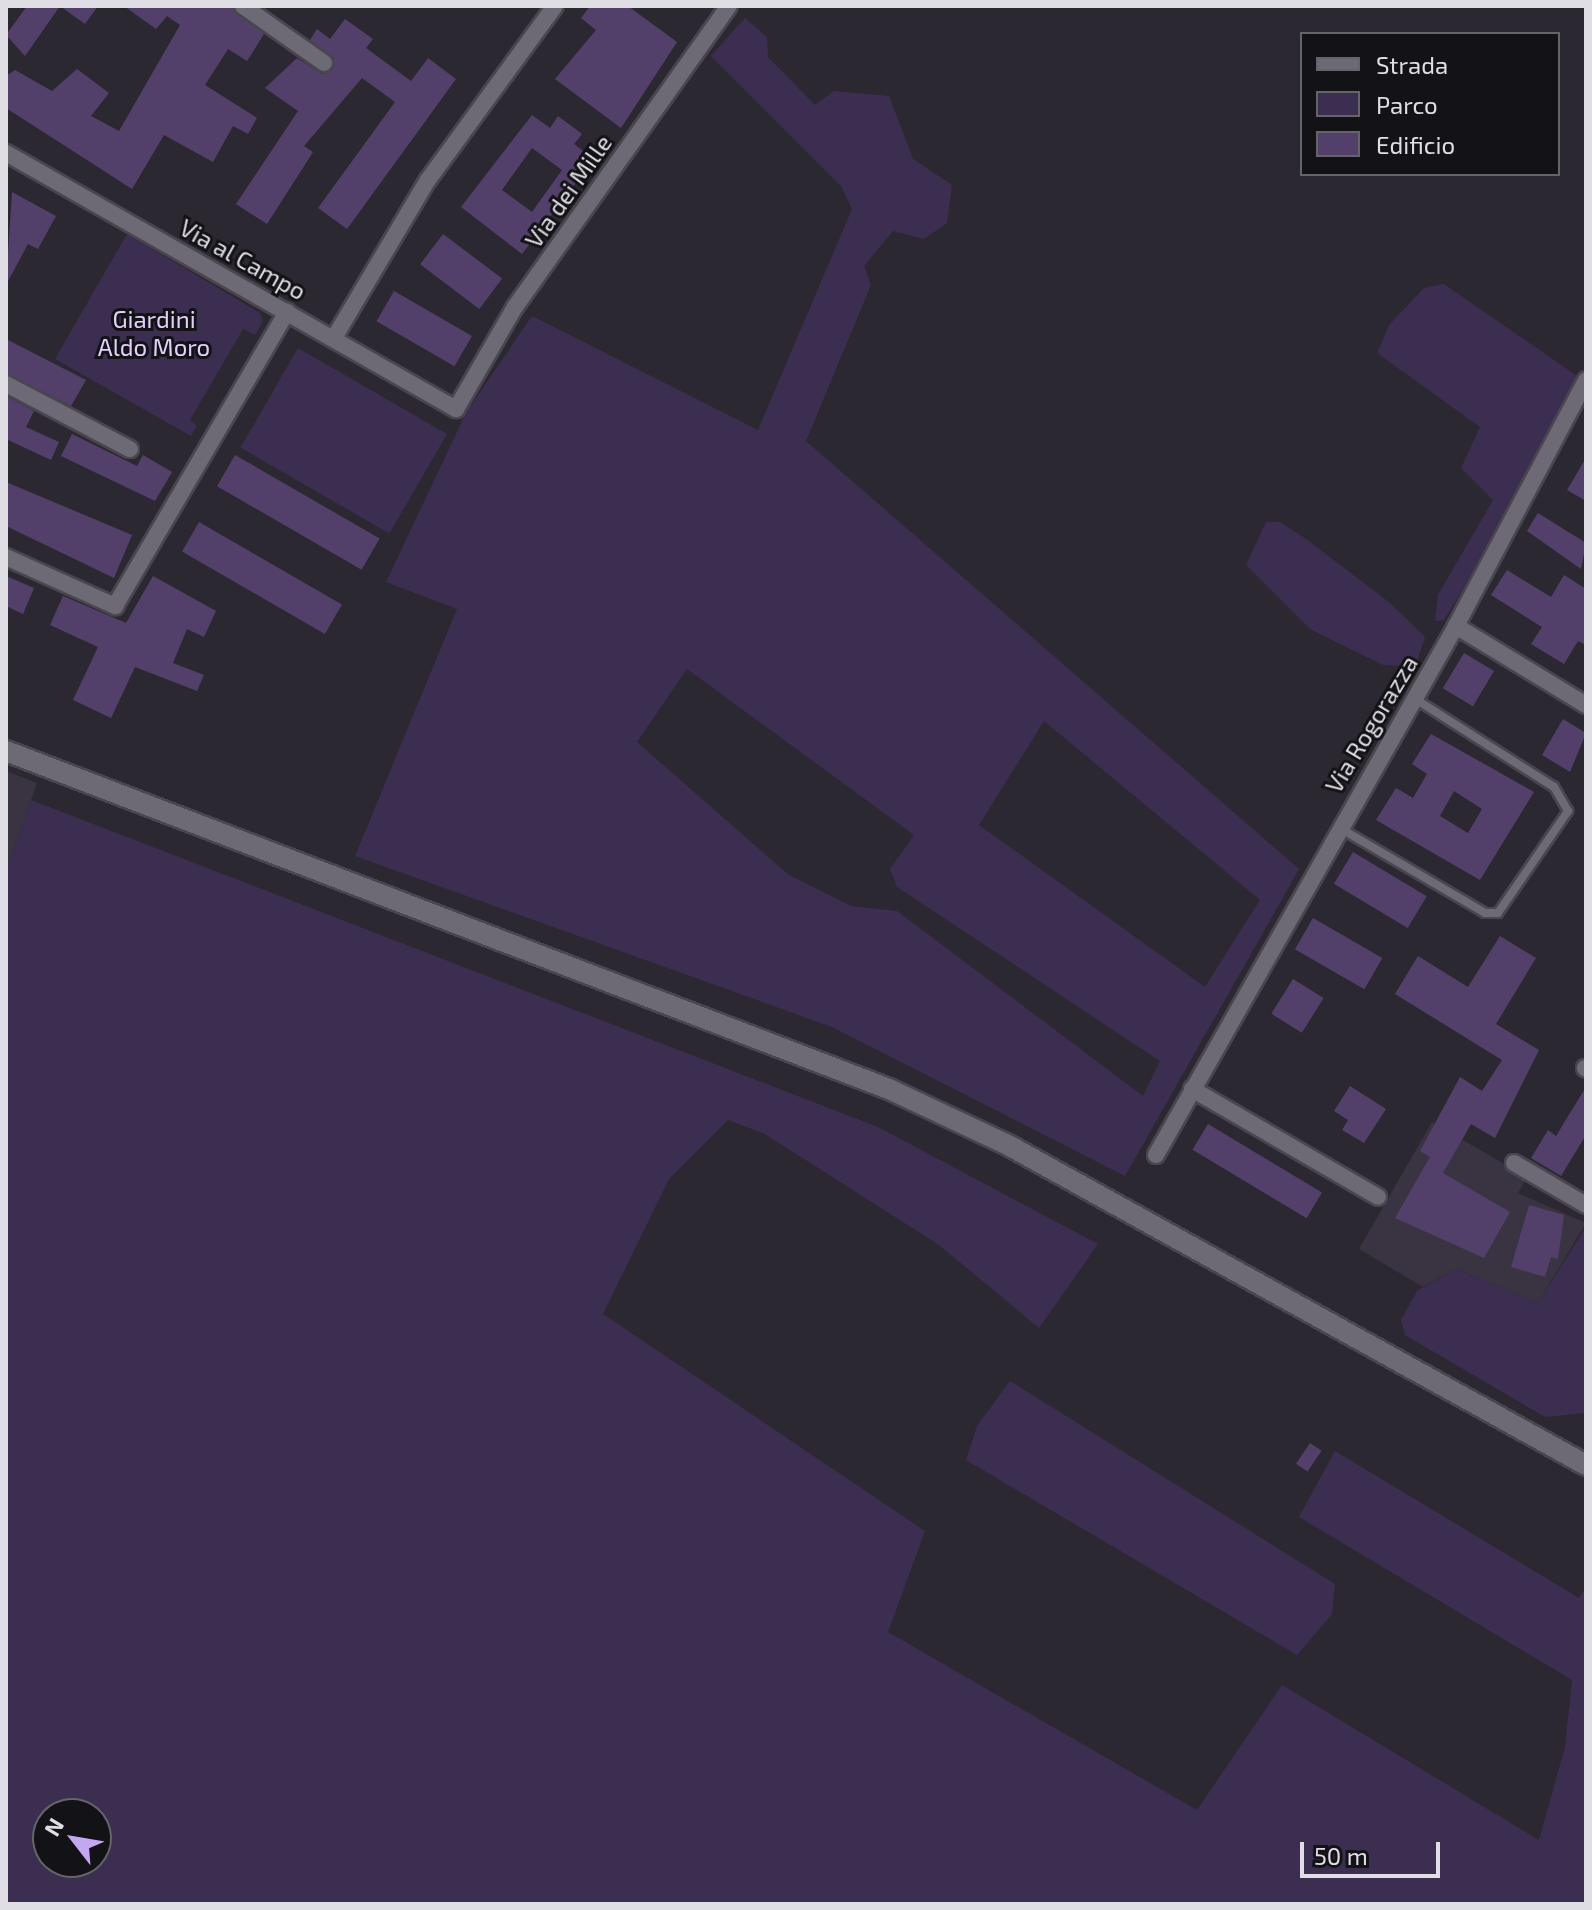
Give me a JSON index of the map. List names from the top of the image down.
{
  "streets": {
    "street": ["Via dei Mille", "Via al Campo", "Via Rogorazza"]
  },
  "crossings": [
    ["Via dei Mille", "Via al Campo"]
  ],
  "parks": ["Giardini Aldo Moro"],
  "legend": ["Strada", "Parco", "Edificio"],
  "scale_bar": "50 m",
  "north": "top left"
}
